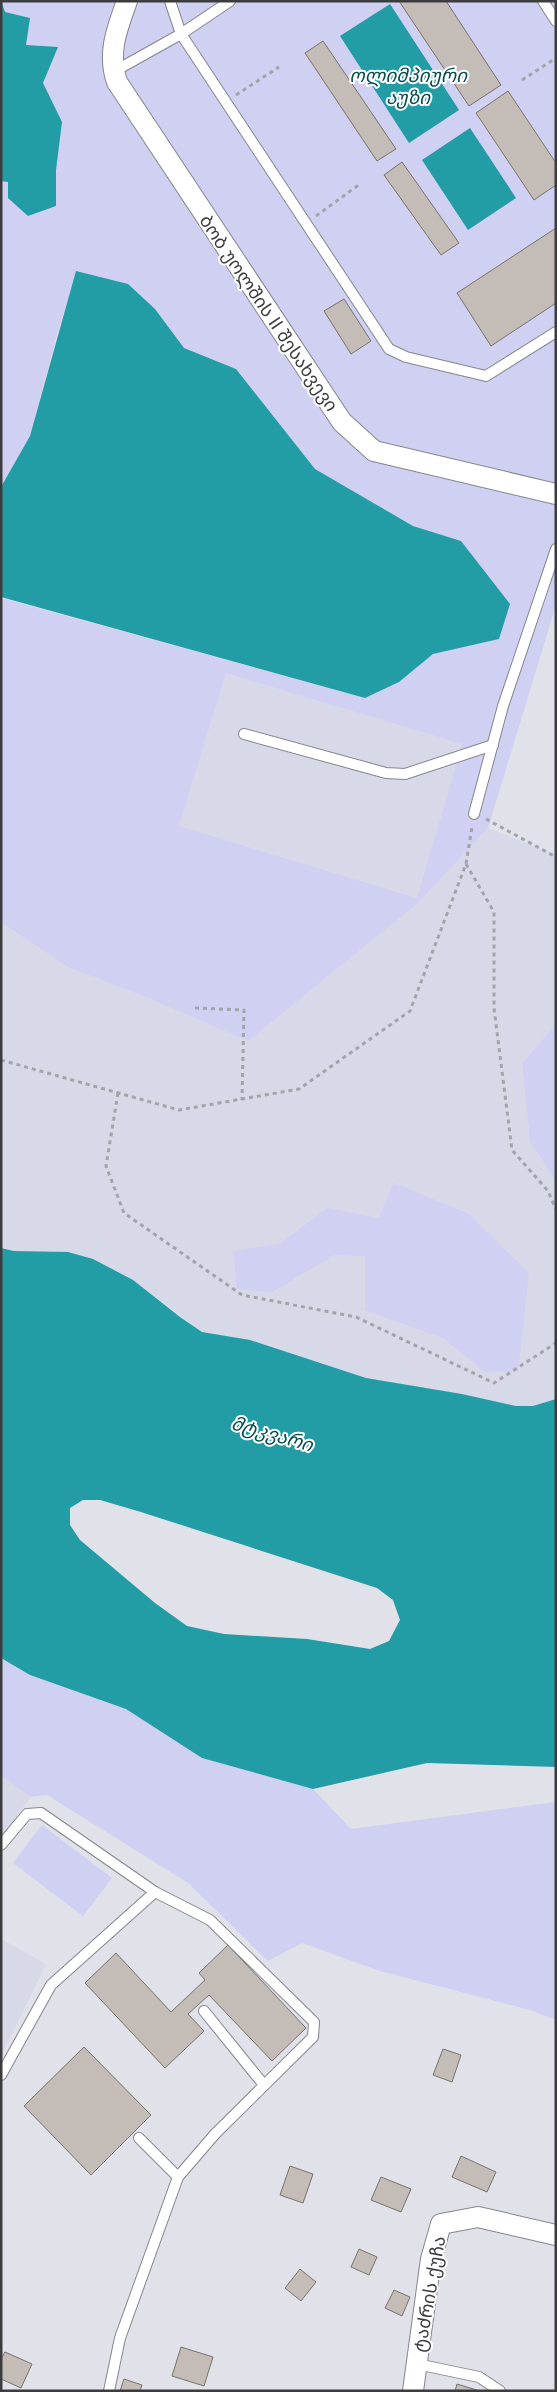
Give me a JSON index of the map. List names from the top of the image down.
{
  "streets": {
    "street": ["ბობ უოლშის II შესახვევი", "ტაძრის ქუჩა"]
  },
  "water": ["ოლიმპიური აუზი", "მტკვარი"]
}
